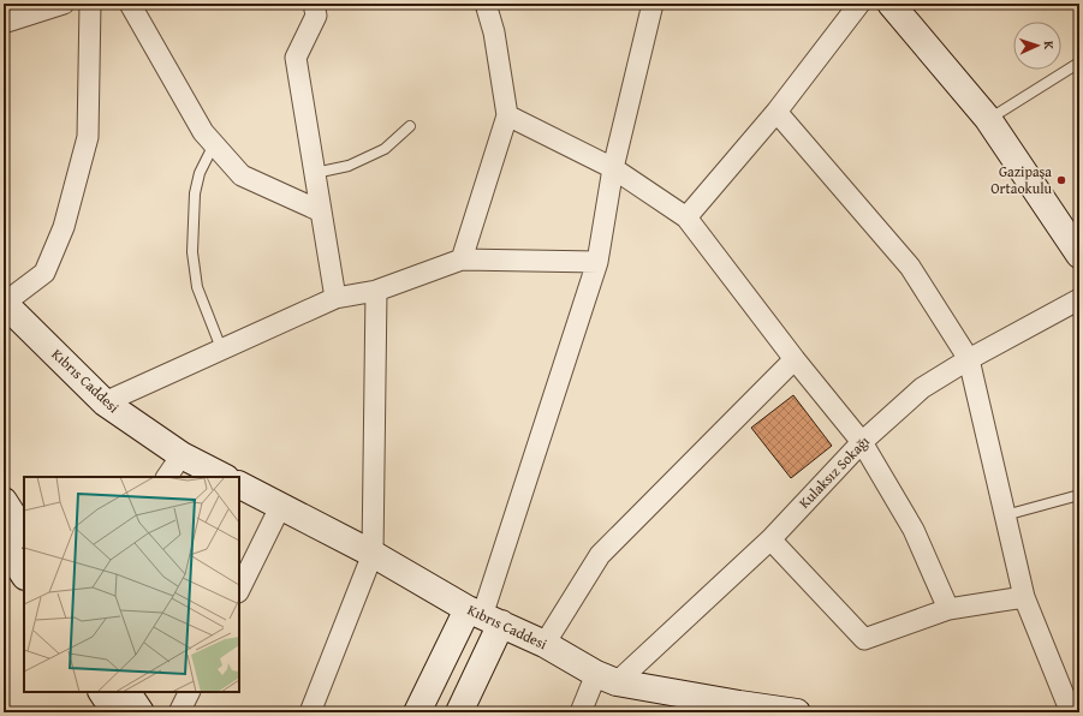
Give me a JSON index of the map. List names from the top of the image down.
{
  "streets": {
    "street": ["Kıbrıs Caddesi", "Kulaksız Sokağı"]
  },
  "crossings": [
    ["Kıbrıs Caddesi", "Kulaksız Sokağı"]
  ],
  "places": ["Gazipaşa Ortaokulu"],
  "north": "right"
}
